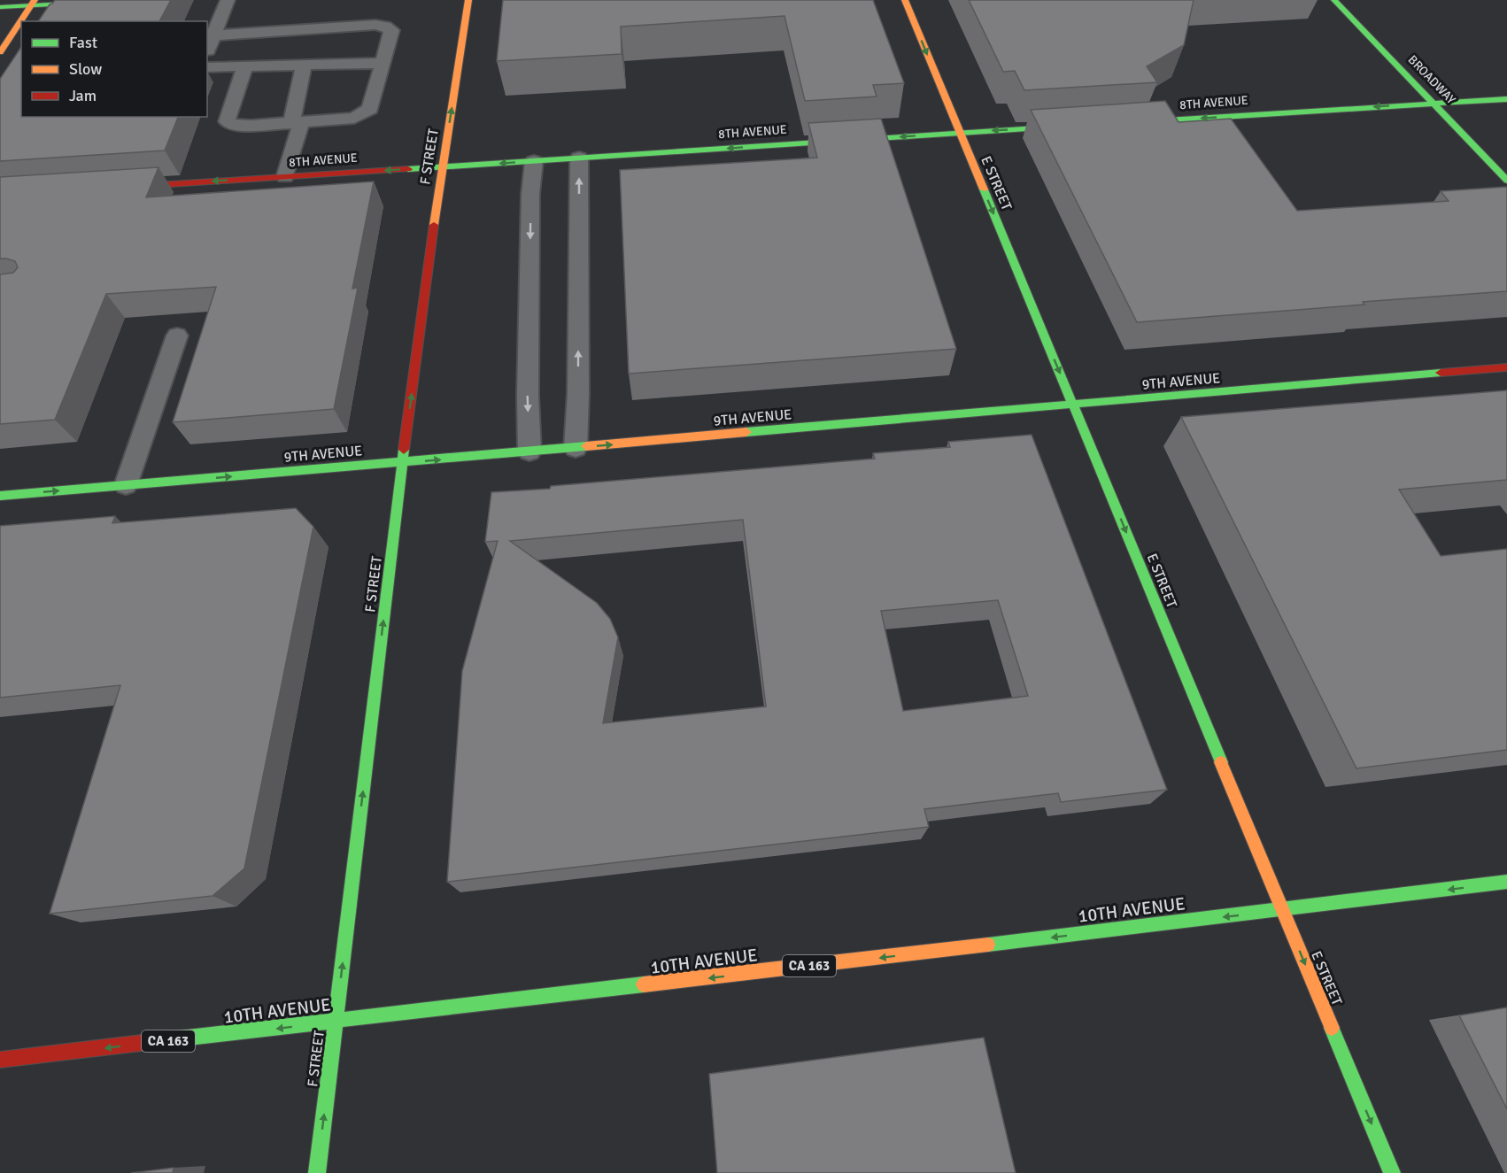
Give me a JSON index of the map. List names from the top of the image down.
{
  "streets": {
    "street": [
      "BROADWAY",
      "8TH AVENUE",
      "F STREET",
      "E STREET",
      "9TH AVENUE",
      "10TH AVENUE",
      "CA 163"
    ]
  },
  "crossings": [
    ["BROADWAY", "8TH AVENUE"],
    ["8TH AVENUE", "F STREET"],
    ["8TH AVENUE", "E STREET"],
    ["F STREET", "9TH AVENUE"],
    ["F STREET", "10TH AVENUE"],
    ["E STREET", "9TH AVENUE"],
    ["E STREET", "10TH AVENUE"]
  ],
  "one_way": [
    "8TH AVENUE",
    "F STREET",
    "E STREET",
    "9TH AVENUE",
    "10TH AVENUE"
  ],
  "legend": ["Fast", "Slow", "Jam"]
}
